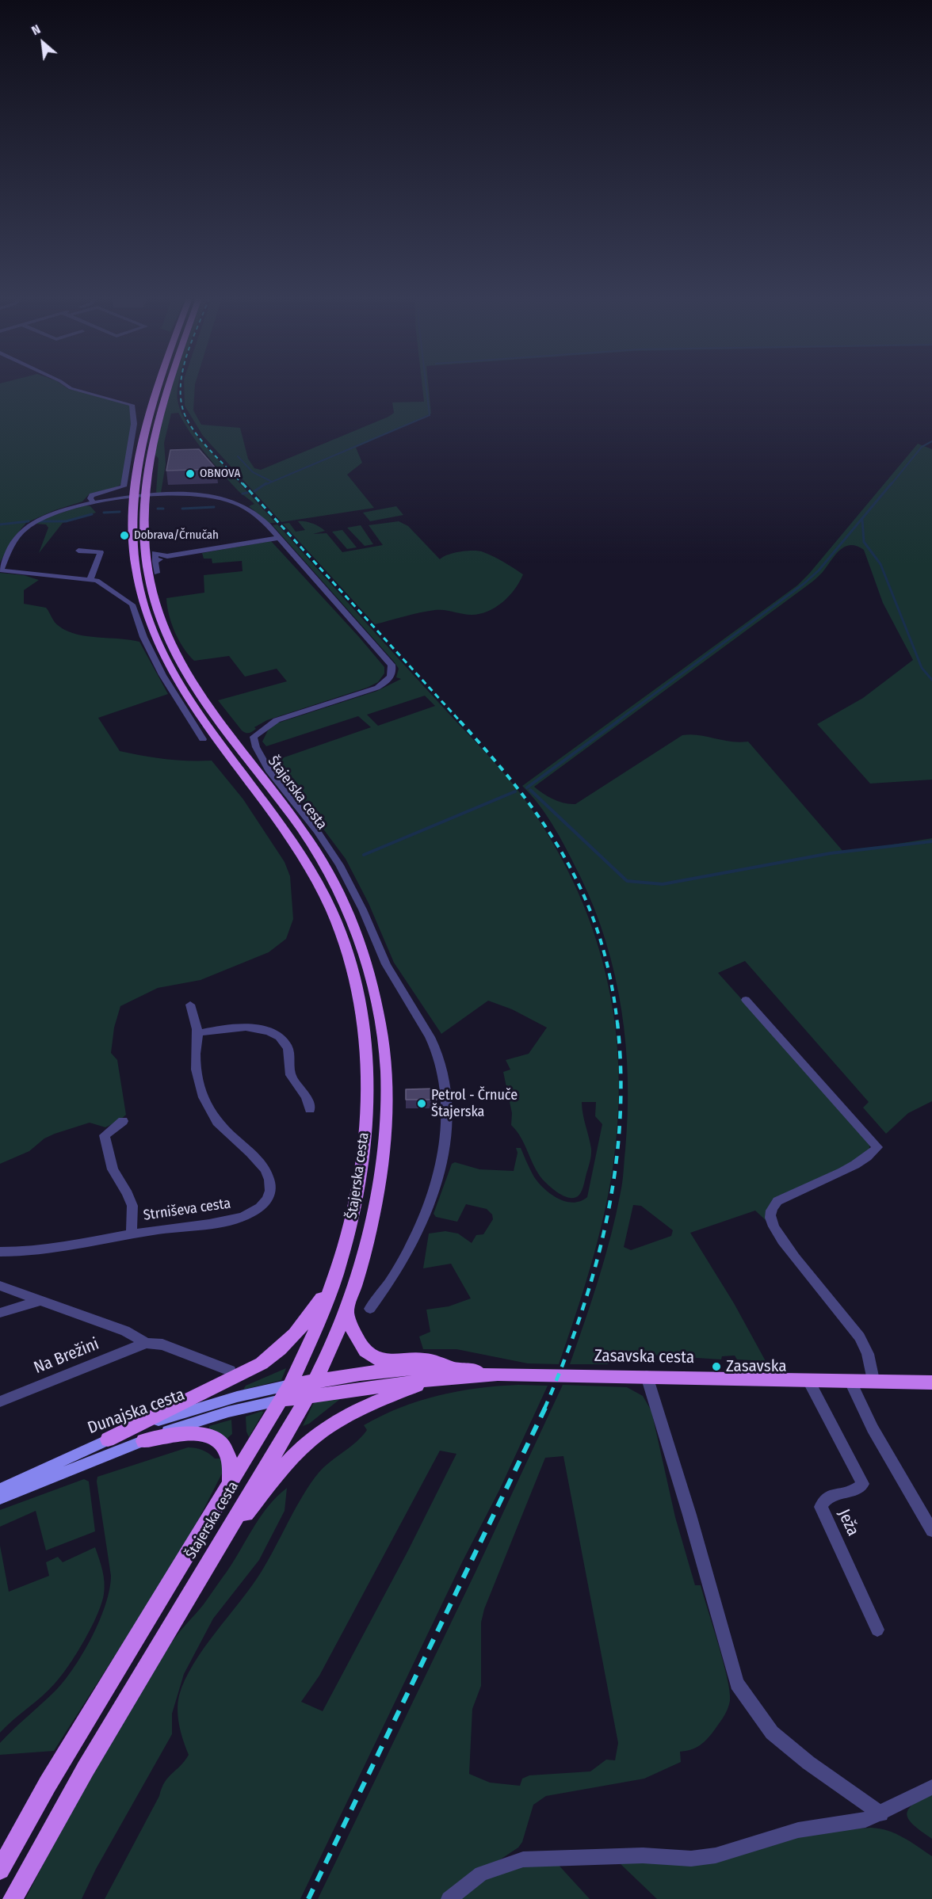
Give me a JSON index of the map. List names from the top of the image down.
{
  "streets": {
    "main road": ["Štajerska cesta", "Zasavska cesta", "Dunajska cesta"],
    "street": ["Strniševa cesta", "Na Brežini", "Ježa"]
  },
  "crossings": [
    ["Štajerska cesta", "Zasavska cesta"],
    ["Štajerska cesta", "Dunajska cesta"],
    ["Zasavska cesta", "Dunajska cesta"],
    ["Zasavska cesta", "Ježa"]
  ],
  "places": [
    "OBNOVA",
    "Dobrava/Črnučah",
    "Petrol - Črnuče Štajerska",
    "Zasavska"
  ],
  "north": "top left"
}
